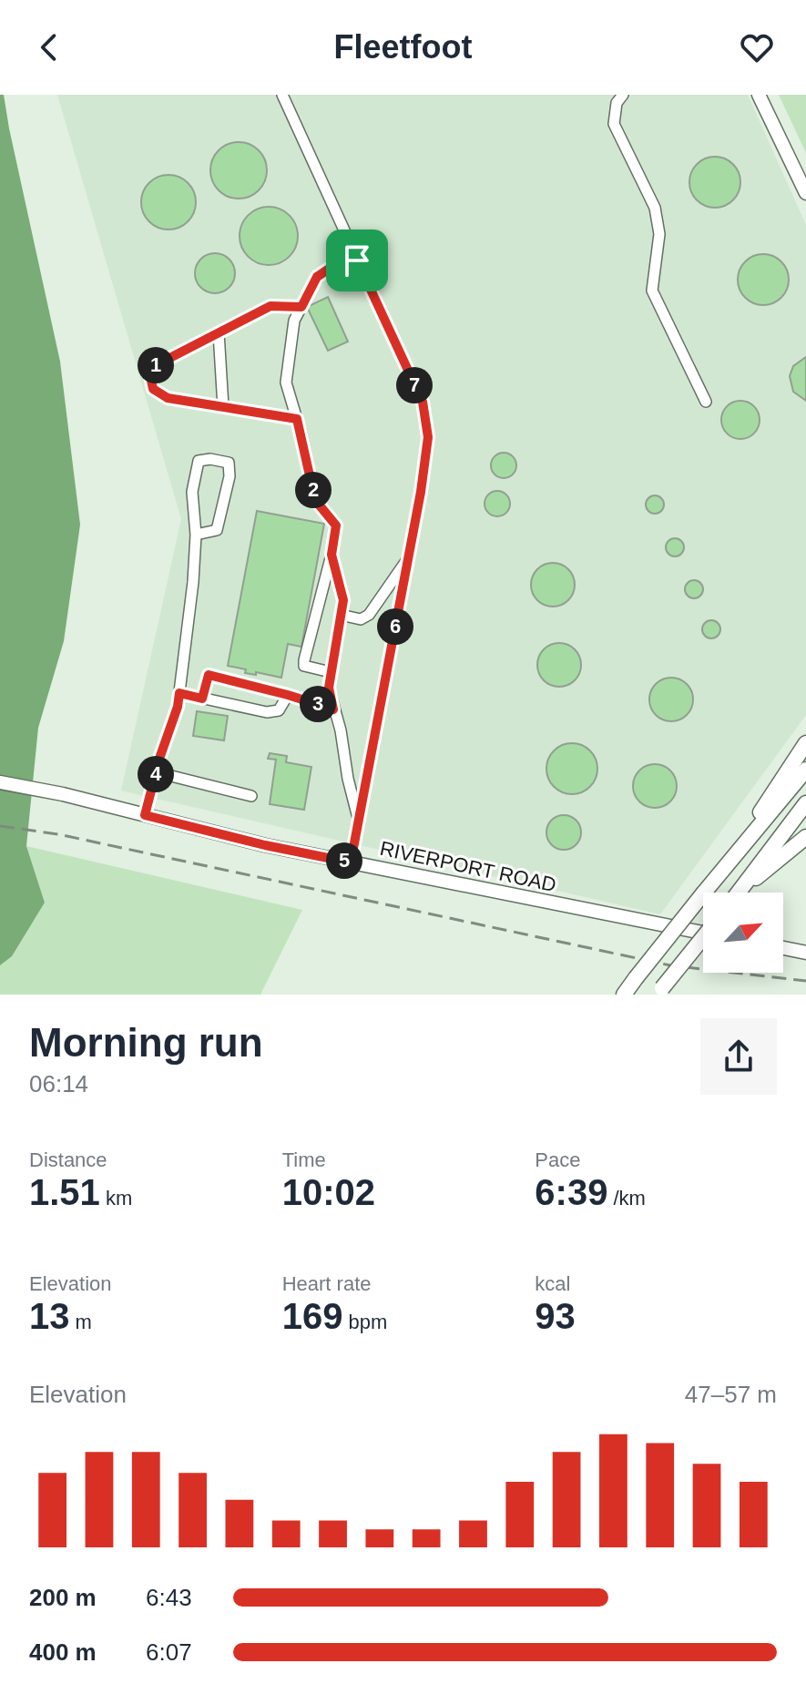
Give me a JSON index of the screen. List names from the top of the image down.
{
  "streets": {
    "main road": ["RIVERPORT ROAD"]
  },
  "north": "top right",
  "page": {
    "header": "Fleetfoot",
    "pins": [
      "1",
      "7",
      "2",
      "6",
      "3",
      "4",
      "5"
    ],
    "heading": ["Morning run", "06:14"],
    "stats": [
      ["Distance", "1.51 km"],
      ["Time", "10:02"],
      ["Pace", "6:39 /km"],
      ["Elevation", "13 m"],
      ["Heart rate", "169 bpm"],
      ["kcal", "93"]
    ],
    "chart": ["Elevation", "47–57 m"],
    "list": [
      {
        "name": "200 m",
        "note": "6:43"
      },
      {
        "name": "400 m",
        "note": "6:07"
      }
    ]
  }
}
